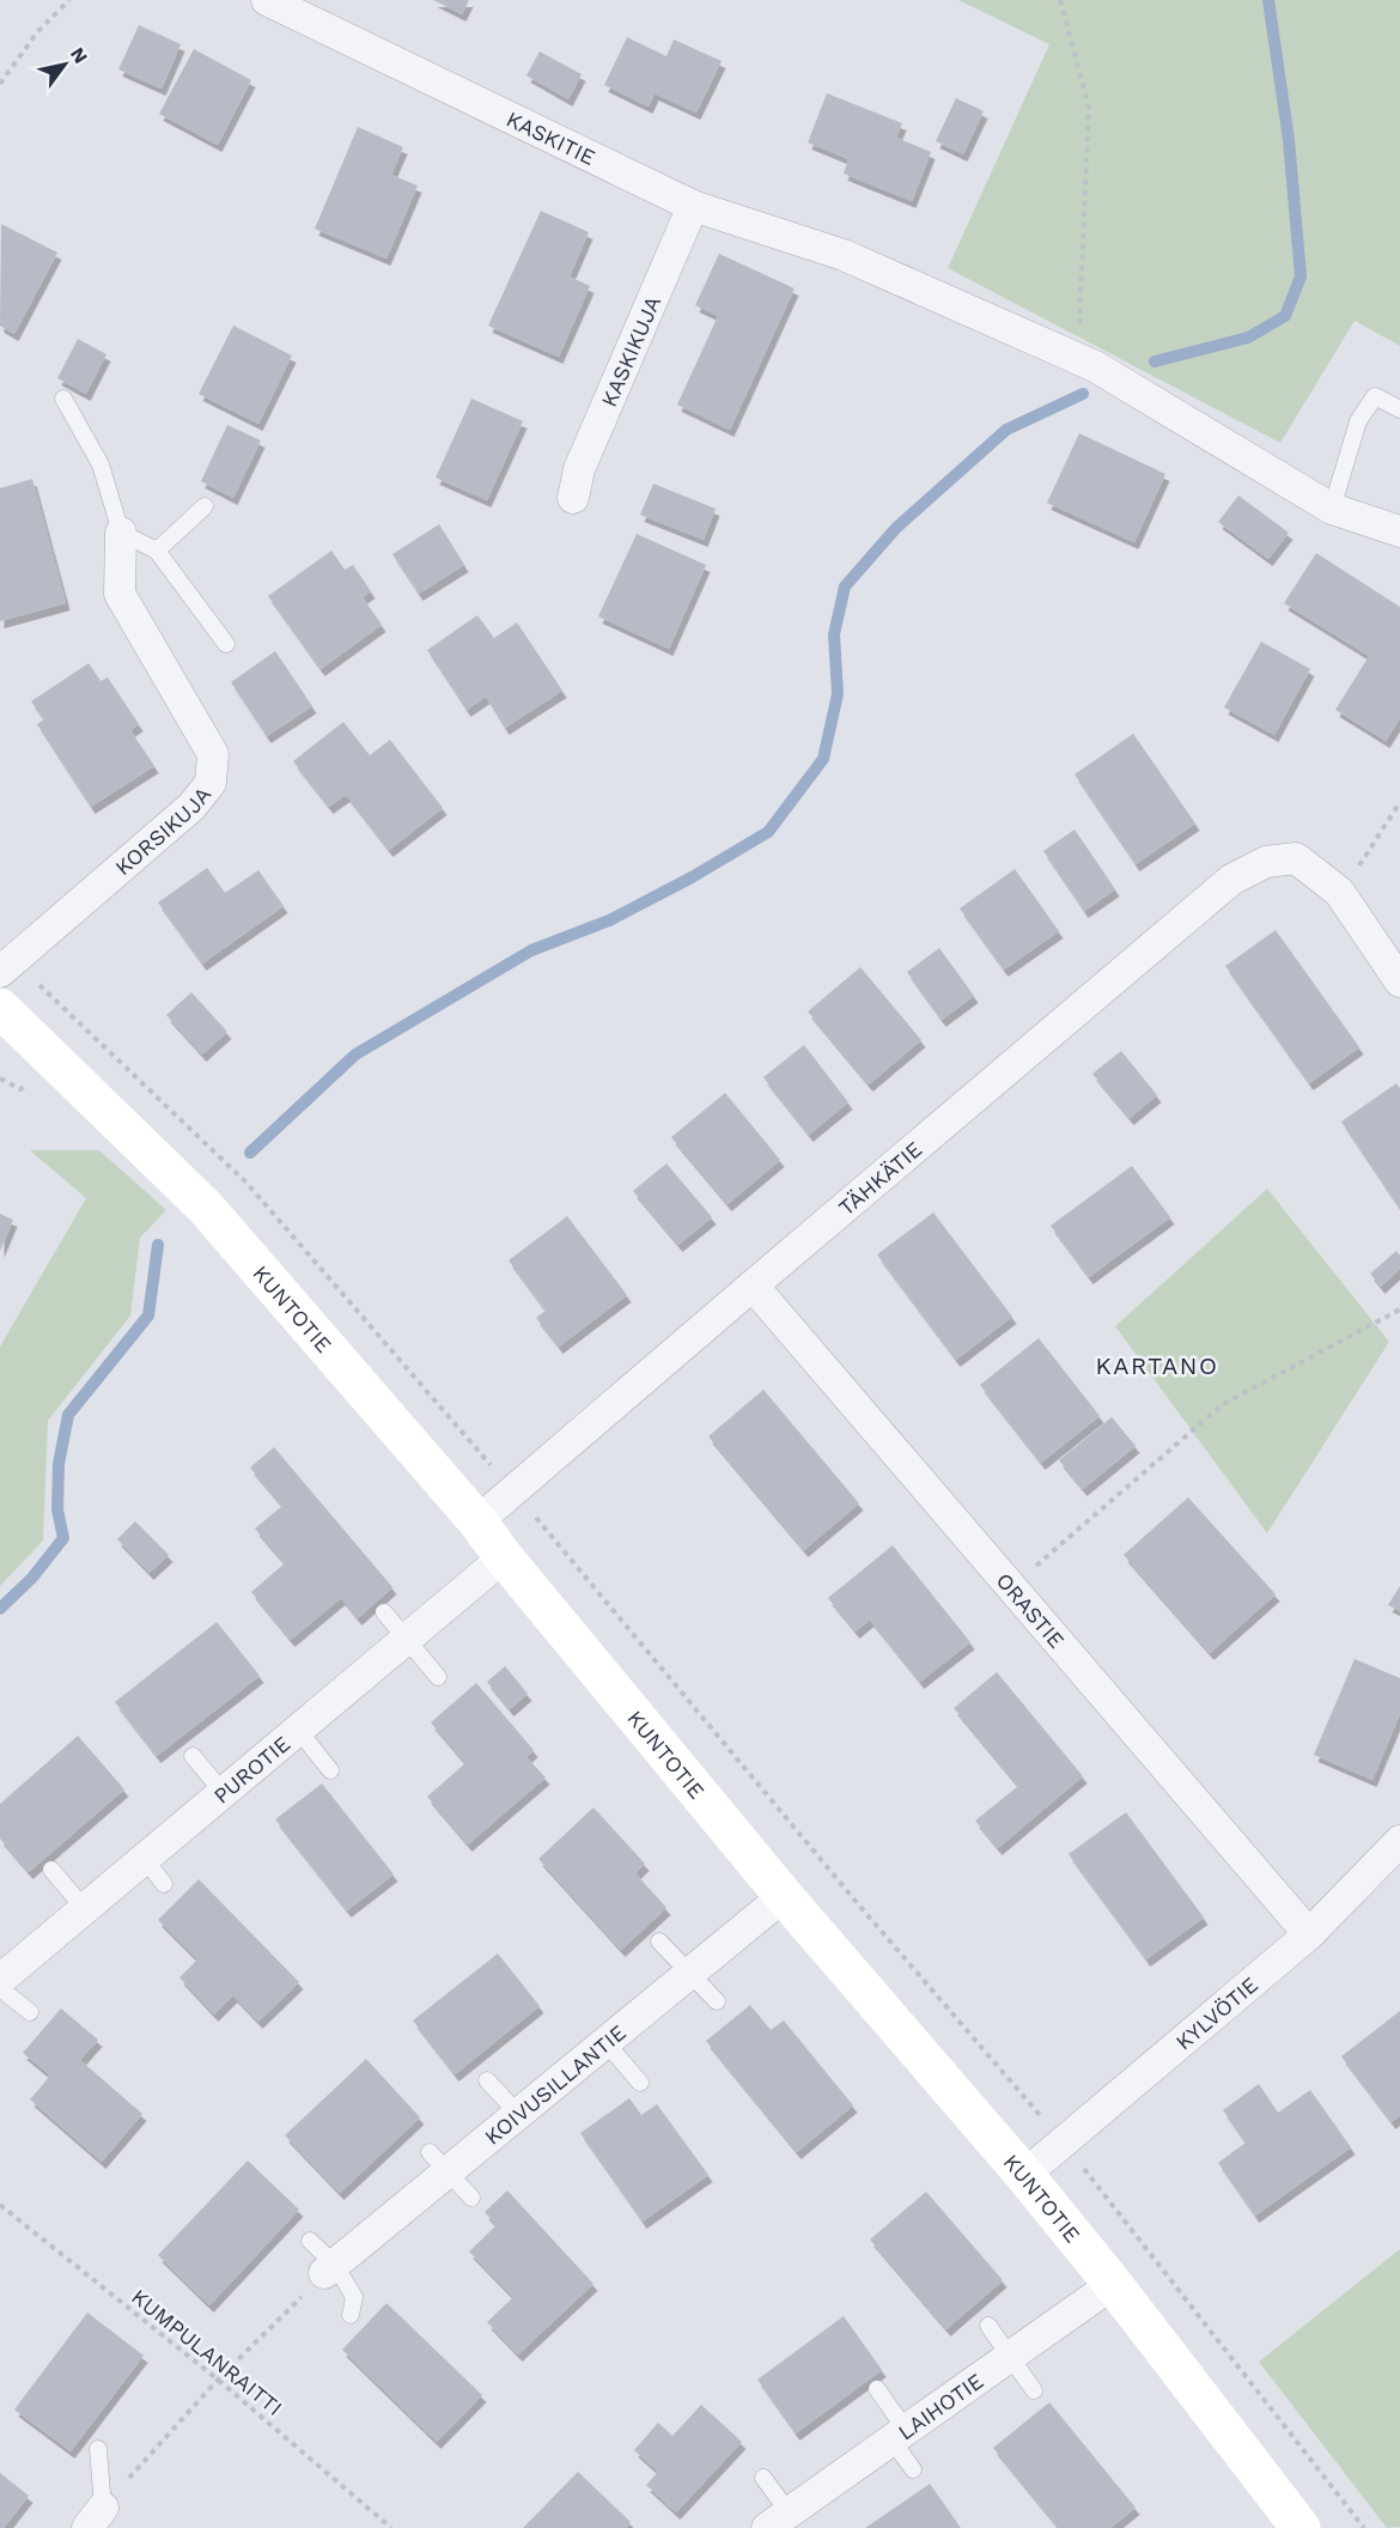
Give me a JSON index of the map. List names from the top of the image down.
{
  "streets": {
    "street": [
      "KASKITIE",
      "KASKIKUJA",
      "KORSIKUJA",
      "TÄHKÄTIE",
      "KUNTOTIE",
      "ORASTIE",
      "PUROTIE",
      "KYLVÖTIE",
      "KOIVUSILLANTIE",
      "LAIHOTIE"
    ],
    "path": ["KUMPULANRAITTI"]
  },
  "crossings": [
    ["KASKITIE", "KASKIKUJA"],
    ["TÄHKÄTIE", "KUNTOTIE"],
    ["TÄHKÄTIE", "ORASTIE"],
    ["KUNTOTIE", "PUROTIE"],
    ["KUNTOTIE", "KYLVÖTIE"],
    ["KUNTOTIE", "KOIVUSILLANTIE"],
    ["KUNTOTIE", "LAIHOTIE"],
    ["ORASTIE", "KYLVÖTIE"]
  ],
  "districts": ["KARTANO"],
  "north": "top right"
}
